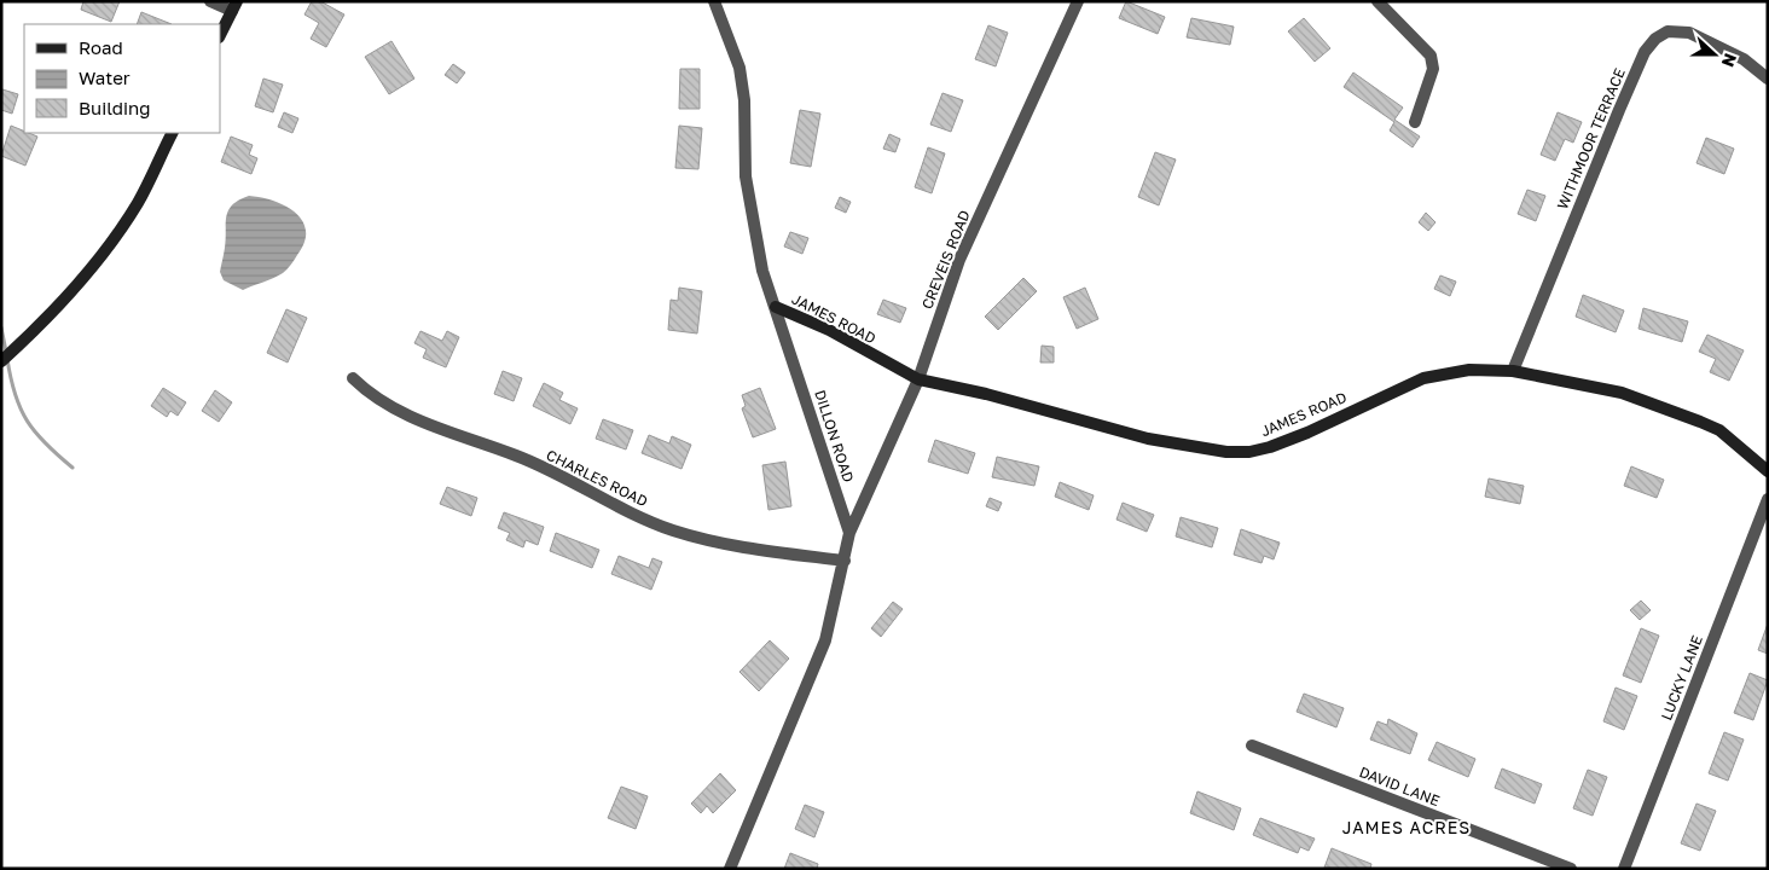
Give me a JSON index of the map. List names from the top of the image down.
{
  "streets": {
    "street": [
      "WITHMOOR TERRACE",
      "CREVEIS ROAD",
      "JAMES ROAD",
      "DILLON ROAD",
      "CHARLES ROAD",
      "LUCKY LANE",
      "DAVID LANE"
    ]
  },
  "crossings": [
    ["WITHMOOR TERRACE", "JAMES ROAD"],
    ["CREVEIS ROAD", "JAMES ROAD"],
    ["CREVEIS ROAD", "DILLON ROAD"],
    ["JAMES ROAD", "DILLON ROAD"],
    ["DILLON ROAD", "CHARLES ROAD"]
  ],
  "districts": ["JAMES ACRES"],
  "legend": ["Road", "Water", "Building"],
  "north": "right"
}
